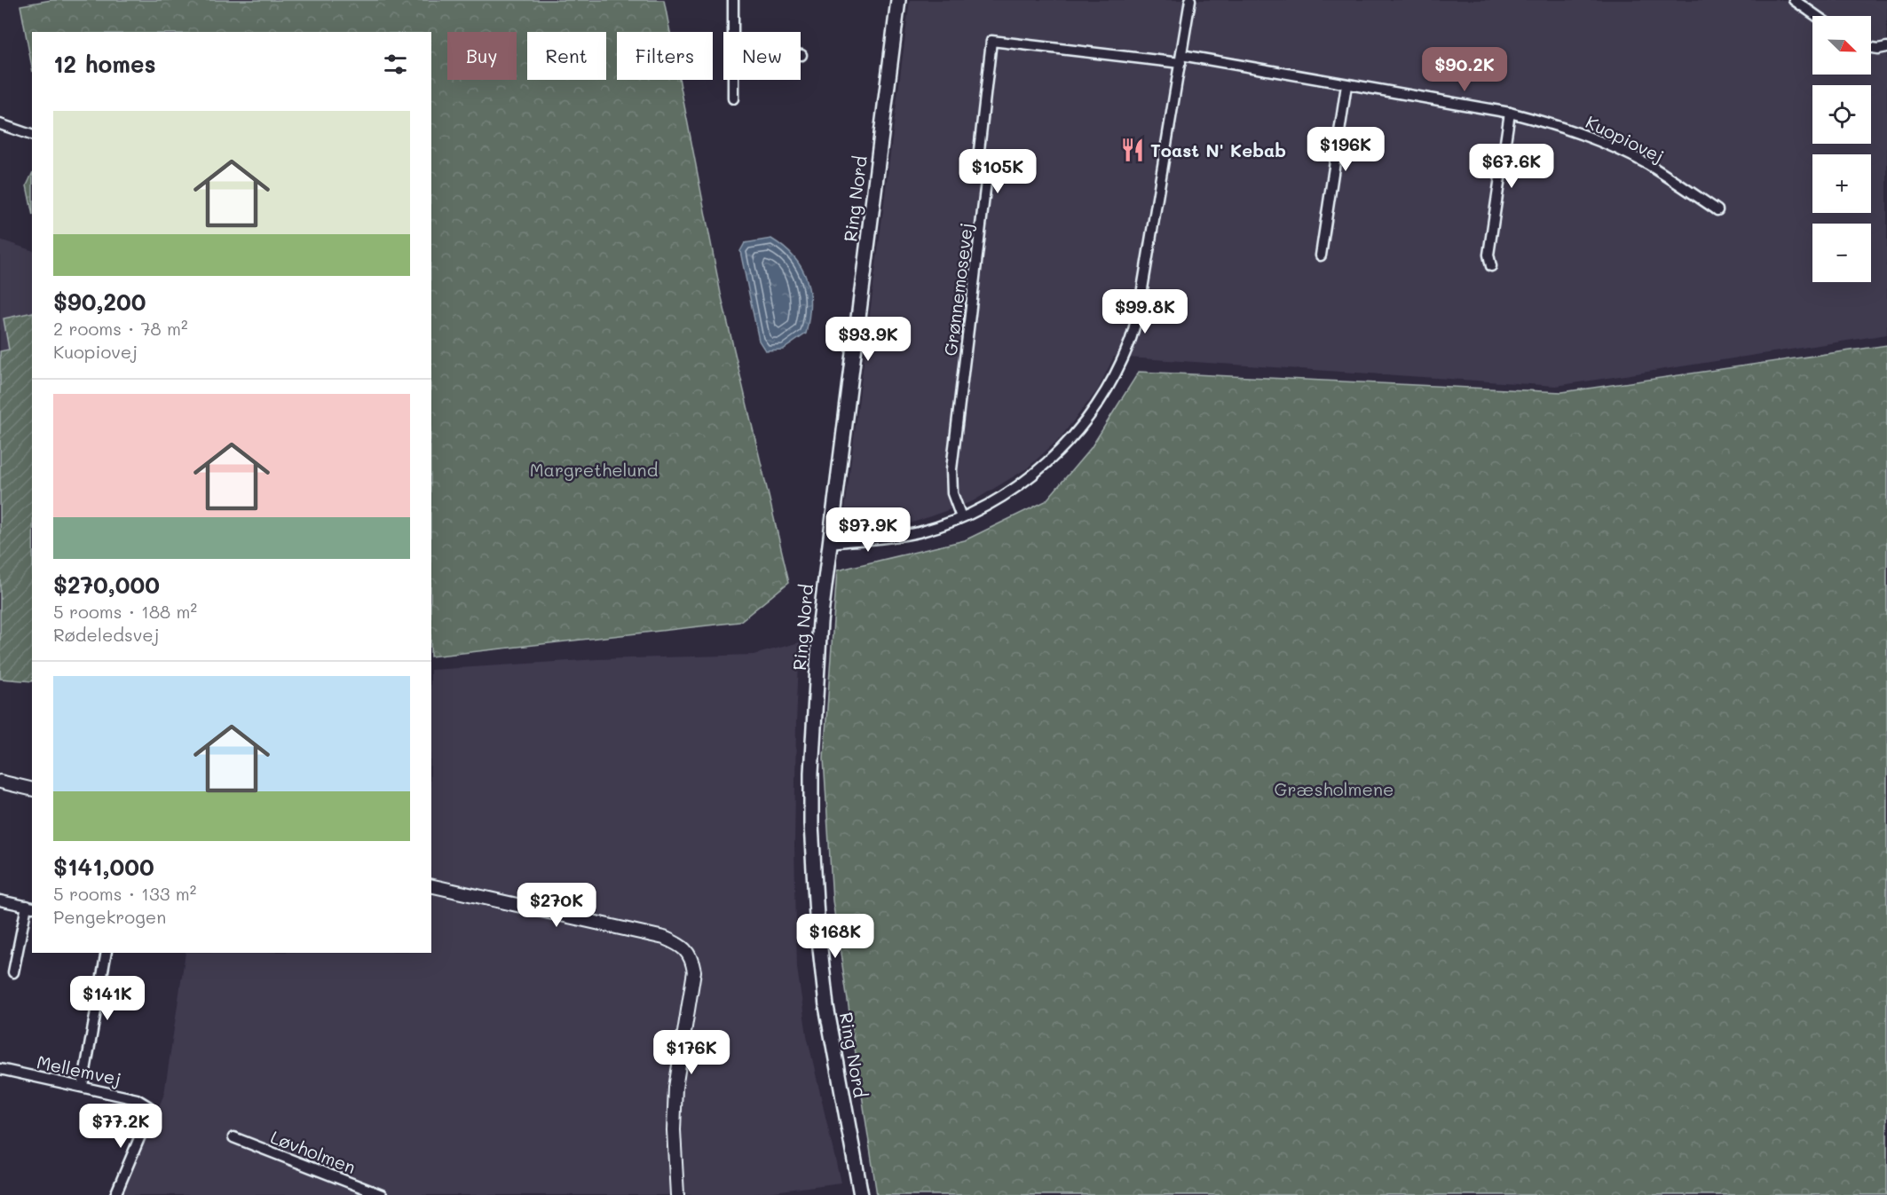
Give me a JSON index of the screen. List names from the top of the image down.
{
  "streets": {
    "main road": ["Ring Nord"],
    "street": [
      "Kuopiovej",
      "Grønnemosevej",
      "Mellemvej",
      "Løvholmen"
    ]
  },
  "crossings": [
    ["Kuopiovej", "Grønnemosevej"]
  ],
  "parks": ["Margrethelund", "Græsholmene"],
  "places": {
    "restaurant": ["Toast N' Kebab"]
  },
  "north": "bottom right",
  "page": {
    "map_buttons": ["+", "−"],
    "chip": [
      "Buy",
      "Rent",
      "Filters",
      "New"
    ],
    "heading": "12 homes",
    "price": [
      "$90.2K",
      "$196K",
      "$67.6K",
      "$105K",
      "$99.8K",
      "$93.9K",
      "$97.9K",
      "$270K",
      "$168K",
      "$141K",
      "$176K",
      "$77.2K"
    ],
    "list": [
      {
        "name": "$90,200",
        "note": "2 rooms · 78 m² · Kuopiovej"
      },
      {
        "name": "$270,000",
        "note": "5 rooms · 188 m² · Rødeledsvej"
      },
      {
        "name": "$141,000",
        "note": "5 rooms · 133 m² · Pengekrogen"
      }
    ]
  }
}
